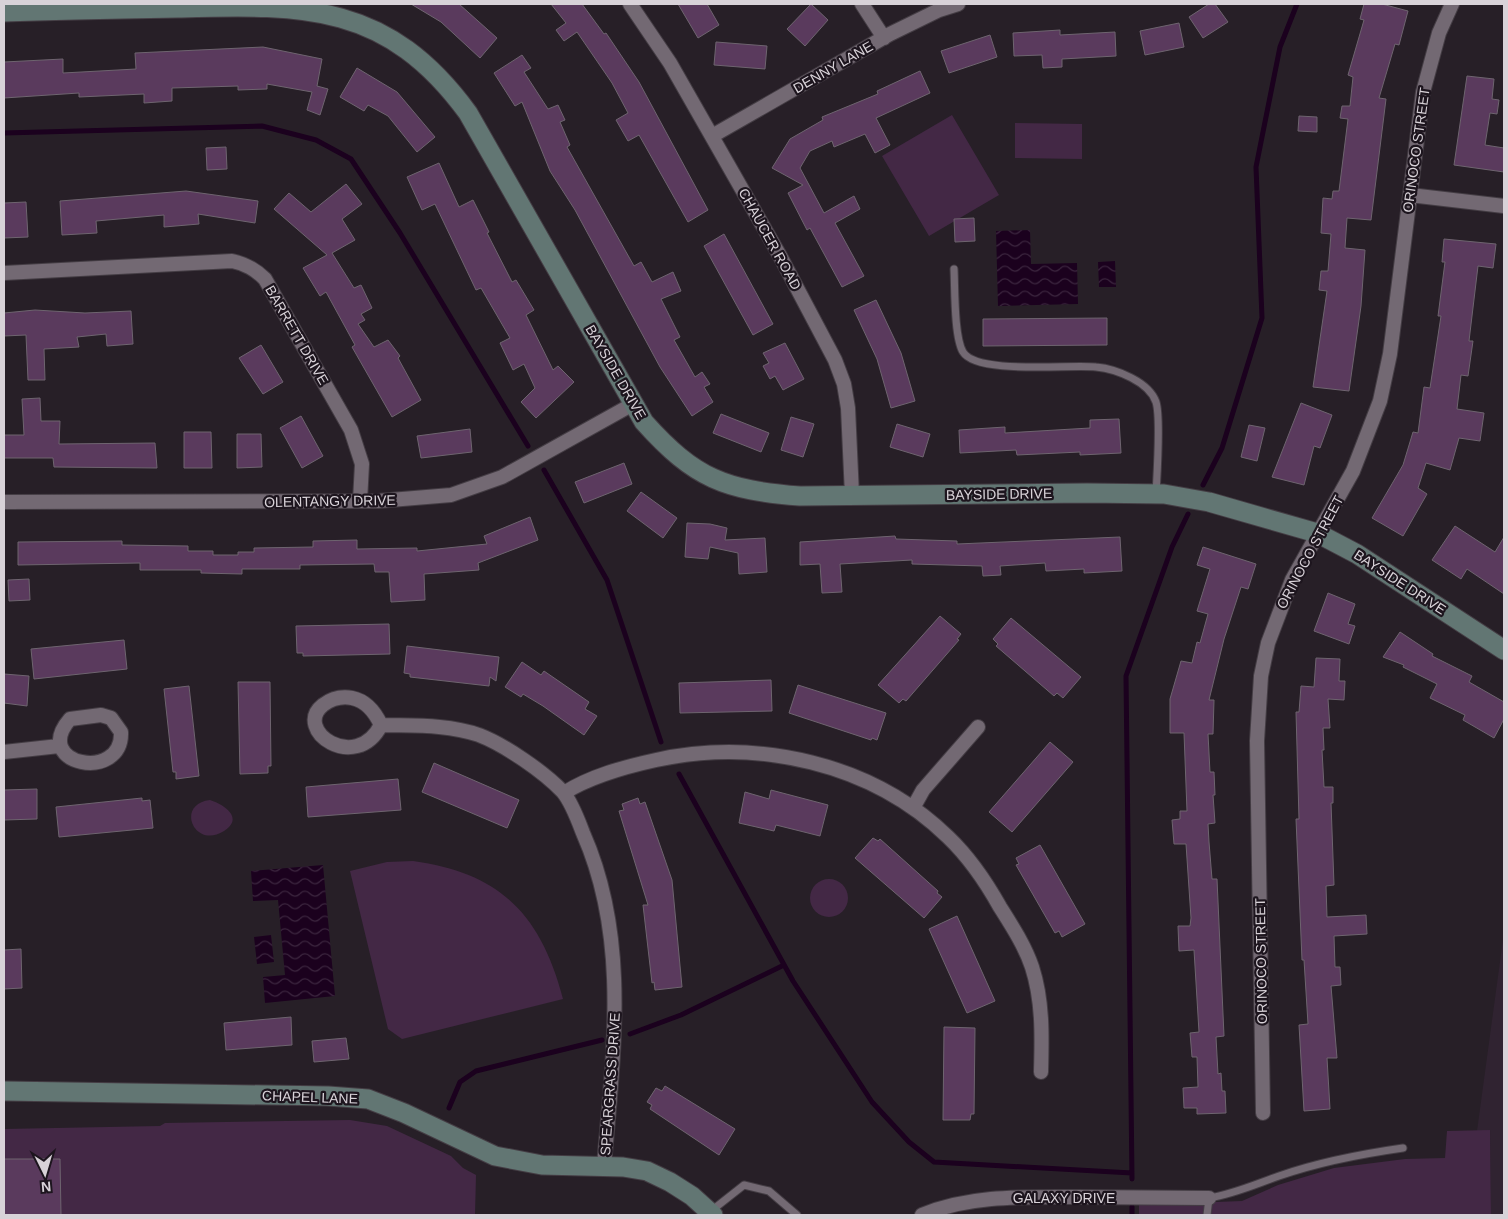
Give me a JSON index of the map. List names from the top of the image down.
{
  "streets": {
    "street": [
      "DENNY LANE",
      "ORINOCO STREET",
      "CHAUCER ROAD",
      "BARRETT DRIVE",
      "BAYSIDE DRIVE",
      "OLENTANGY DRIVE",
      "SPEARGRASS DRIVE",
      "CHAPEL LANE",
      "GALAXY DRIVE"
    ]
  },
  "crossings": [
    ["DENNY LANE", "CHAUCER ROAD"],
    ["ORINOCO STREET", "BAYSIDE DRIVE"],
    ["CHAUCER ROAD", "BAYSIDE DRIVE"],
    ["BARRETT DRIVE", "OLENTANGY DRIVE"],
    ["BAYSIDE DRIVE", "OLENTANGY DRIVE"],
    ["SPEARGRASS DRIVE", "CHAPEL LANE"]
  ],
  "north": "bottom"
}
